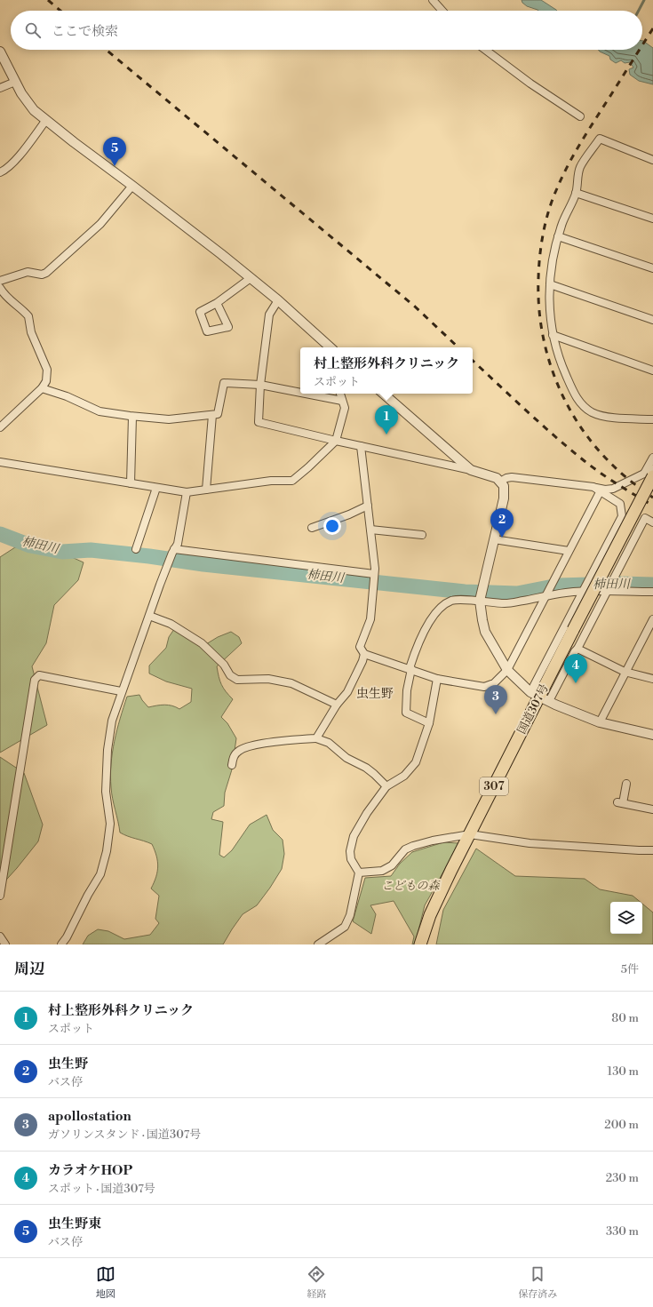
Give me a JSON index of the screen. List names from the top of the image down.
{
  "streets": {
    "highway": ["国道307号", "307"]
  },
  "districts": ["虫生野"],
  "water": ["柿田川"],
  "parks": ["こどもの森"],
  "page": {
    "search": "ここで検索",
    "pins": [
      "5",
      "1",
      "2",
      "4",
      "3"
    ],
    "popup": ["村上整形外科クリニック", "スポット"],
    "heading": ["周辺", "5件"],
    "list": [
      {
        "mark": "1",
        "name": "村上整形外科クリニック",
        "note": "スポット",
        "value": "80 m"
      },
      {
        "mark": "2",
        "name": "虫生野",
        "note": "バス停",
        "value": "130 m"
      },
      {
        "mark": "3",
        "name": "apollostation",
        "note": "ガソリンスタンド · 国道307号",
        "value": "200 m"
      },
      {
        "mark": "4",
        "name": "カラオケHOP",
        "note": "スポット · 国道307号",
        "value": "230 m"
      },
      {
        "mark": "5",
        "name": "虫生野東",
        "note": "バス停",
        "value": "330 m"
      }
    ],
    "nav": ["地図", "経路", "保存済み"]
  }
}
